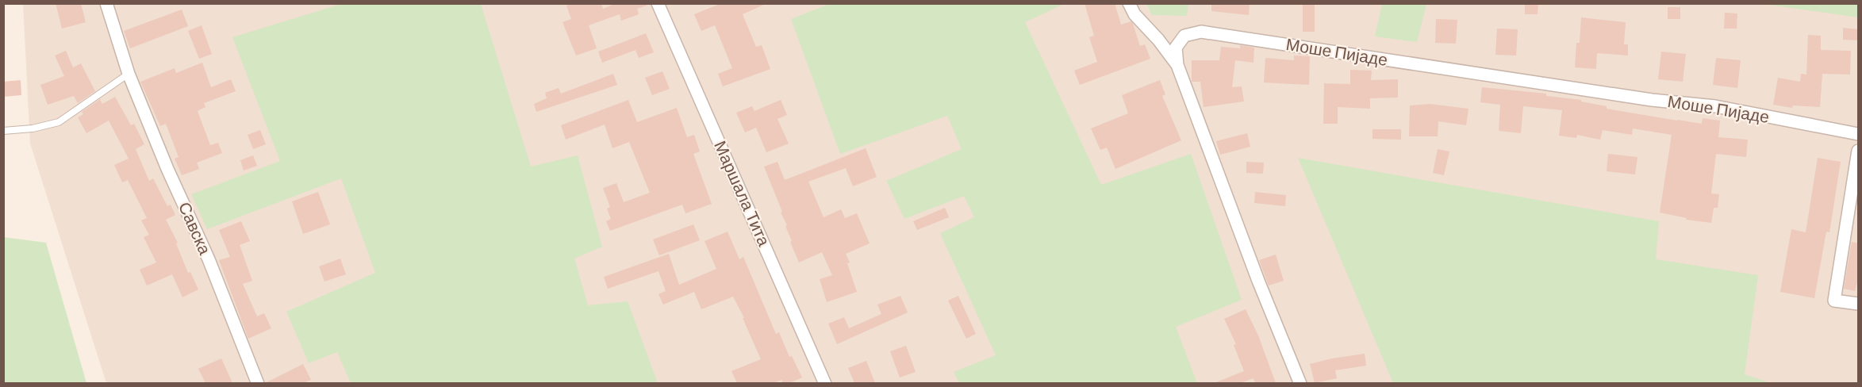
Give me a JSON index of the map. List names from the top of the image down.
{
  "streets": {
    "street": ["Моше Пијаде", "Маршала Тита", "Савска"]
  }
}
